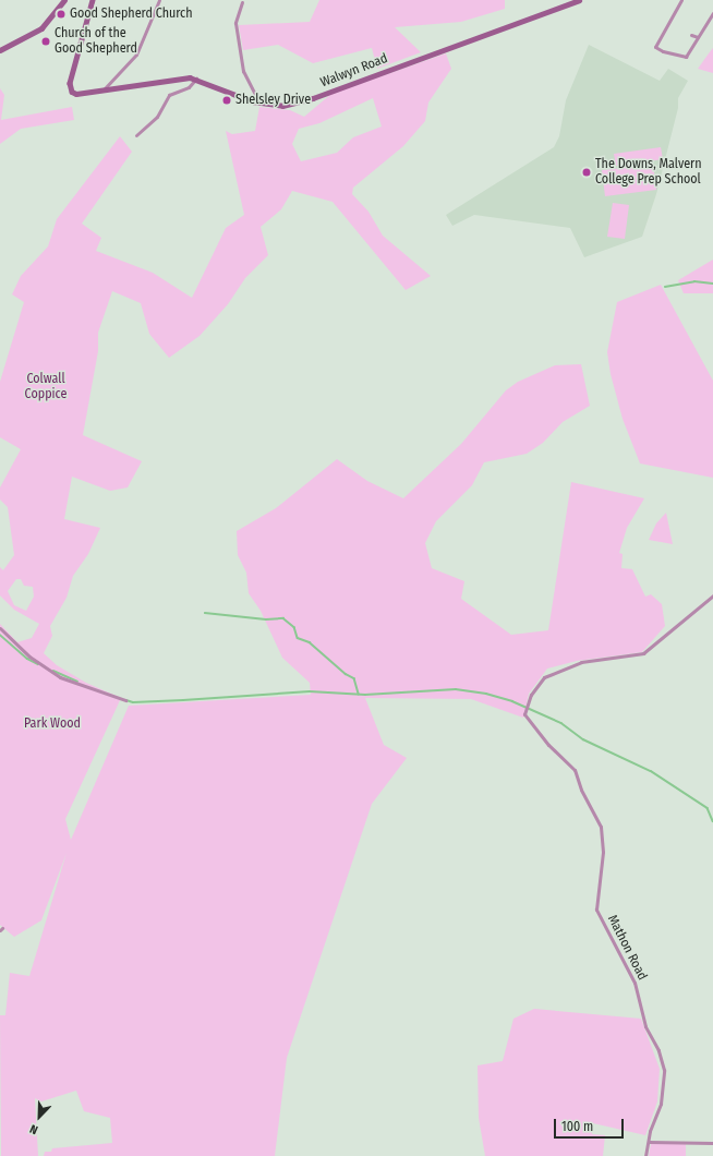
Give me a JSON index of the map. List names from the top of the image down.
{
  "streets": {
    "main road": ["Walwyn Road"],
    "street": ["Mathon Road"]
  },
  "parks": ["Colwall Coppice", "Park Wood"],
  "places": [
    "Good Shepherd Church",
    "Church of the Good Shepherd",
    "Shelsley Drive",
    "The Downs, Malvern College Prep School"
  ],
  "scale_bar": "100 m",
  "north": "bottom left"
}
